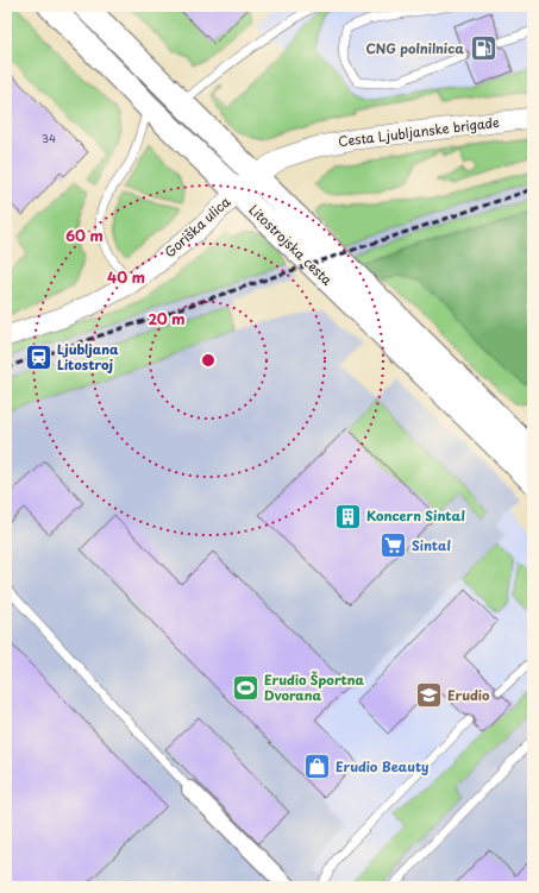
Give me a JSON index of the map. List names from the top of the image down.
{
  "streets": {
    "main road": ["Litostrojska cesta"],
    "street": ["Cesta Ljubljanske brigade", "Goriška ulica"]
  },
  "crossings": [
    ["Cesta Ljubljanske brigade", "Goriška ulica"],
    ["Cesta Ljubljanske brigade", "Litostrojska cesta"],
    ["Goriška ulica", "Litostrojska cesta"]
  ],
  "places": {
    "fuel station": ["CNG polnilnica"],
    "station": ["Ljubljana Litostroj"],
    "building": ["Koncern Sintal"],
    "supermarket": ["Sintal"],
    "sports": ["Erudio Športna Dvorana"],
    "school or university": ["Erudio"],
    "shop": ["Erudio Beauty"]
  },
  "house_numbers": ["34"],
  "rings": ["60 m", "40 m", "20 m"]
}
